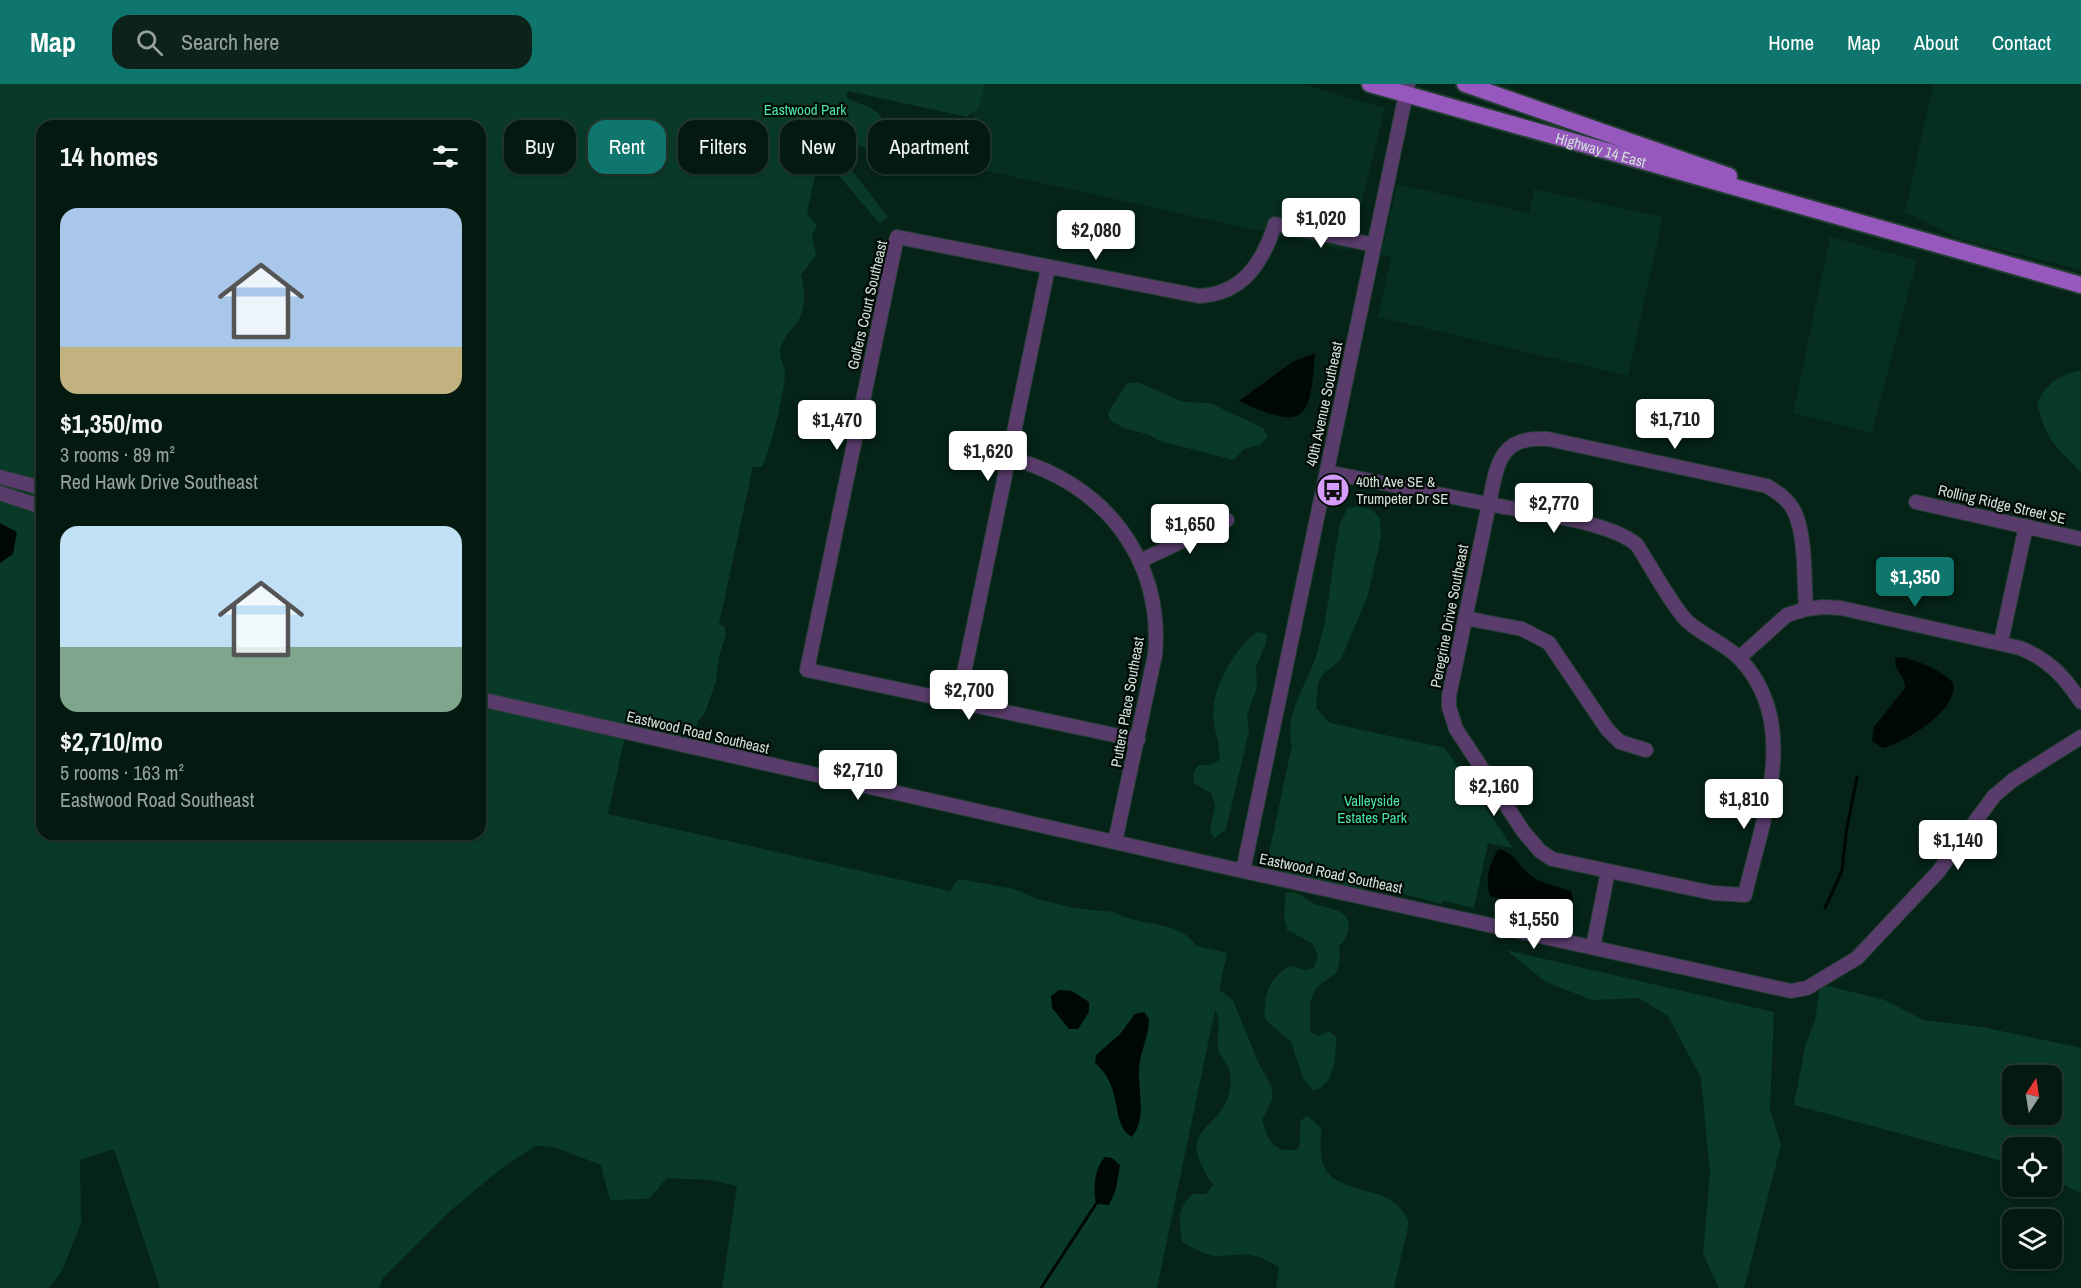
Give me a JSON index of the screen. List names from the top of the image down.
{
  "streets": {
    "main road": ["Highway 14 East"],
    "street": [
      "Golfers Court Southeast",
      "40th Avenue Southeast",
      "Rolling Ridge Street SE",
      "Peregrine Drive Southeast",
      "Putters Place Southeast",
      "Eastwood Road Southeast"
    ]
  },
  "crossings": [
    ["Highway 14 East", "40th Avenue Southeast"],
    ["Golfers Court Southeast", "40th Avenue Southeast"],
    ["Golfers Court Southeast", "Putters Place Southeast"],
    ["40th Avenue Southeast", "Eastwood Road Southeast"],
    ["Putters Place Southeast", "Eastwood Road Southeast"]
  ],
  "parks": ["Eastwood Park", "Valleyside Estates Park"],
  "places": {
    "bus stop": ["40th Ave SE & Trumpeter Dr SE"]
  },
  "north": "top",
  "page": {
    "header": "Map",
    "search": "Search here",
    "nav": [
      "Home",
      "Map",
      "About",
      "Contact"
    ],
    "chip": [
      "Buy",
      "Rent",
      "Filters",
      "New",
      "Apartment"
    ],
    "heading": "14 homes",
    "list": [
      {
        "name": "$1,350/mo",
        "note": "3 rooms · 89 m² · Red Hawk Drive Southeast"
      },
      {
        "name": "$2,710/mo",
        "note": "5 rooms · 163 m² · Eastwood Road Southeast"
      }
    ],
    "price": [
      "$1,020",
      "$2,080",
      "$1,710",
      "$1,470",
      "$1,620",
      "$2,770",
      "$1,650",
      "$1,350",
      "$2,700",
      "$2,710",
      "$2,160",
      "$1,810",
      "$1,140",
      "$1,550"
    ]
  }
}
